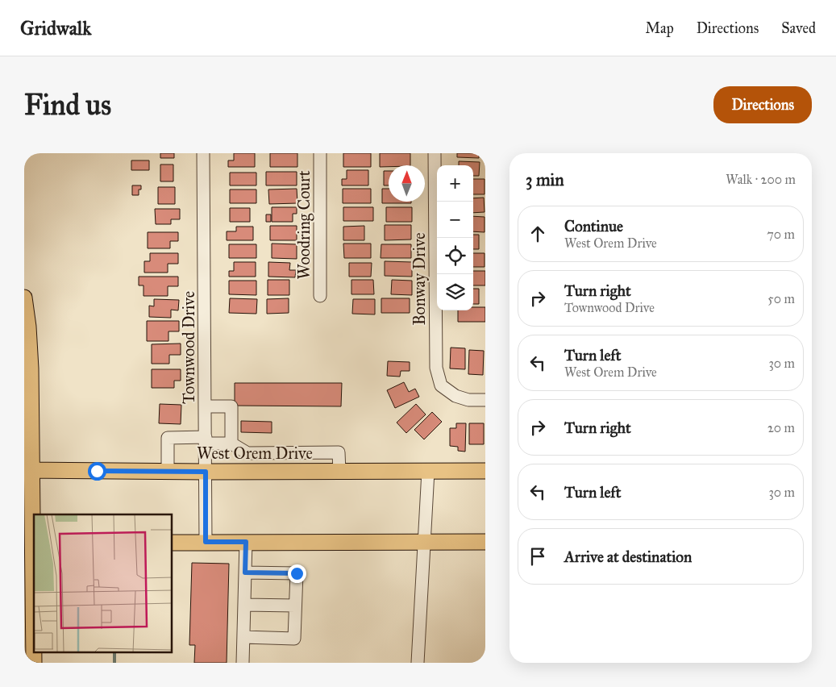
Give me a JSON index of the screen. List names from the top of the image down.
{
  "streets": {
    "main road": ["West Orem Drive"],
    "street": ["Woodring Court", "Bonway Drive", "Townwood Drive"]
  },
  "crossings": [
    ["Townwood Drive", "West Orem Drive"]
  ],
  "north": "top",
  "page": {
    "header": "Gridwalk",
    "nav": ["Map", "Directions", "Saved"],
    "buttons": "Directions",
    "title": "Find us",
    "heading": ["3 min", "Walk · 200 m"],
    "map_buttons": ["+", "−"],
    "list": [
      ["Continue", "West Orem Drive", "70 m"],
      ["Turn right", "Townwood Drive", "50 m"],
      ["Turn left", "West Orem Drive", "30 m"],
      ["Turn right", "20 m"],
      ["Turn left", "30 m"],
      "Arrive at destination"
    ]
  }
}
